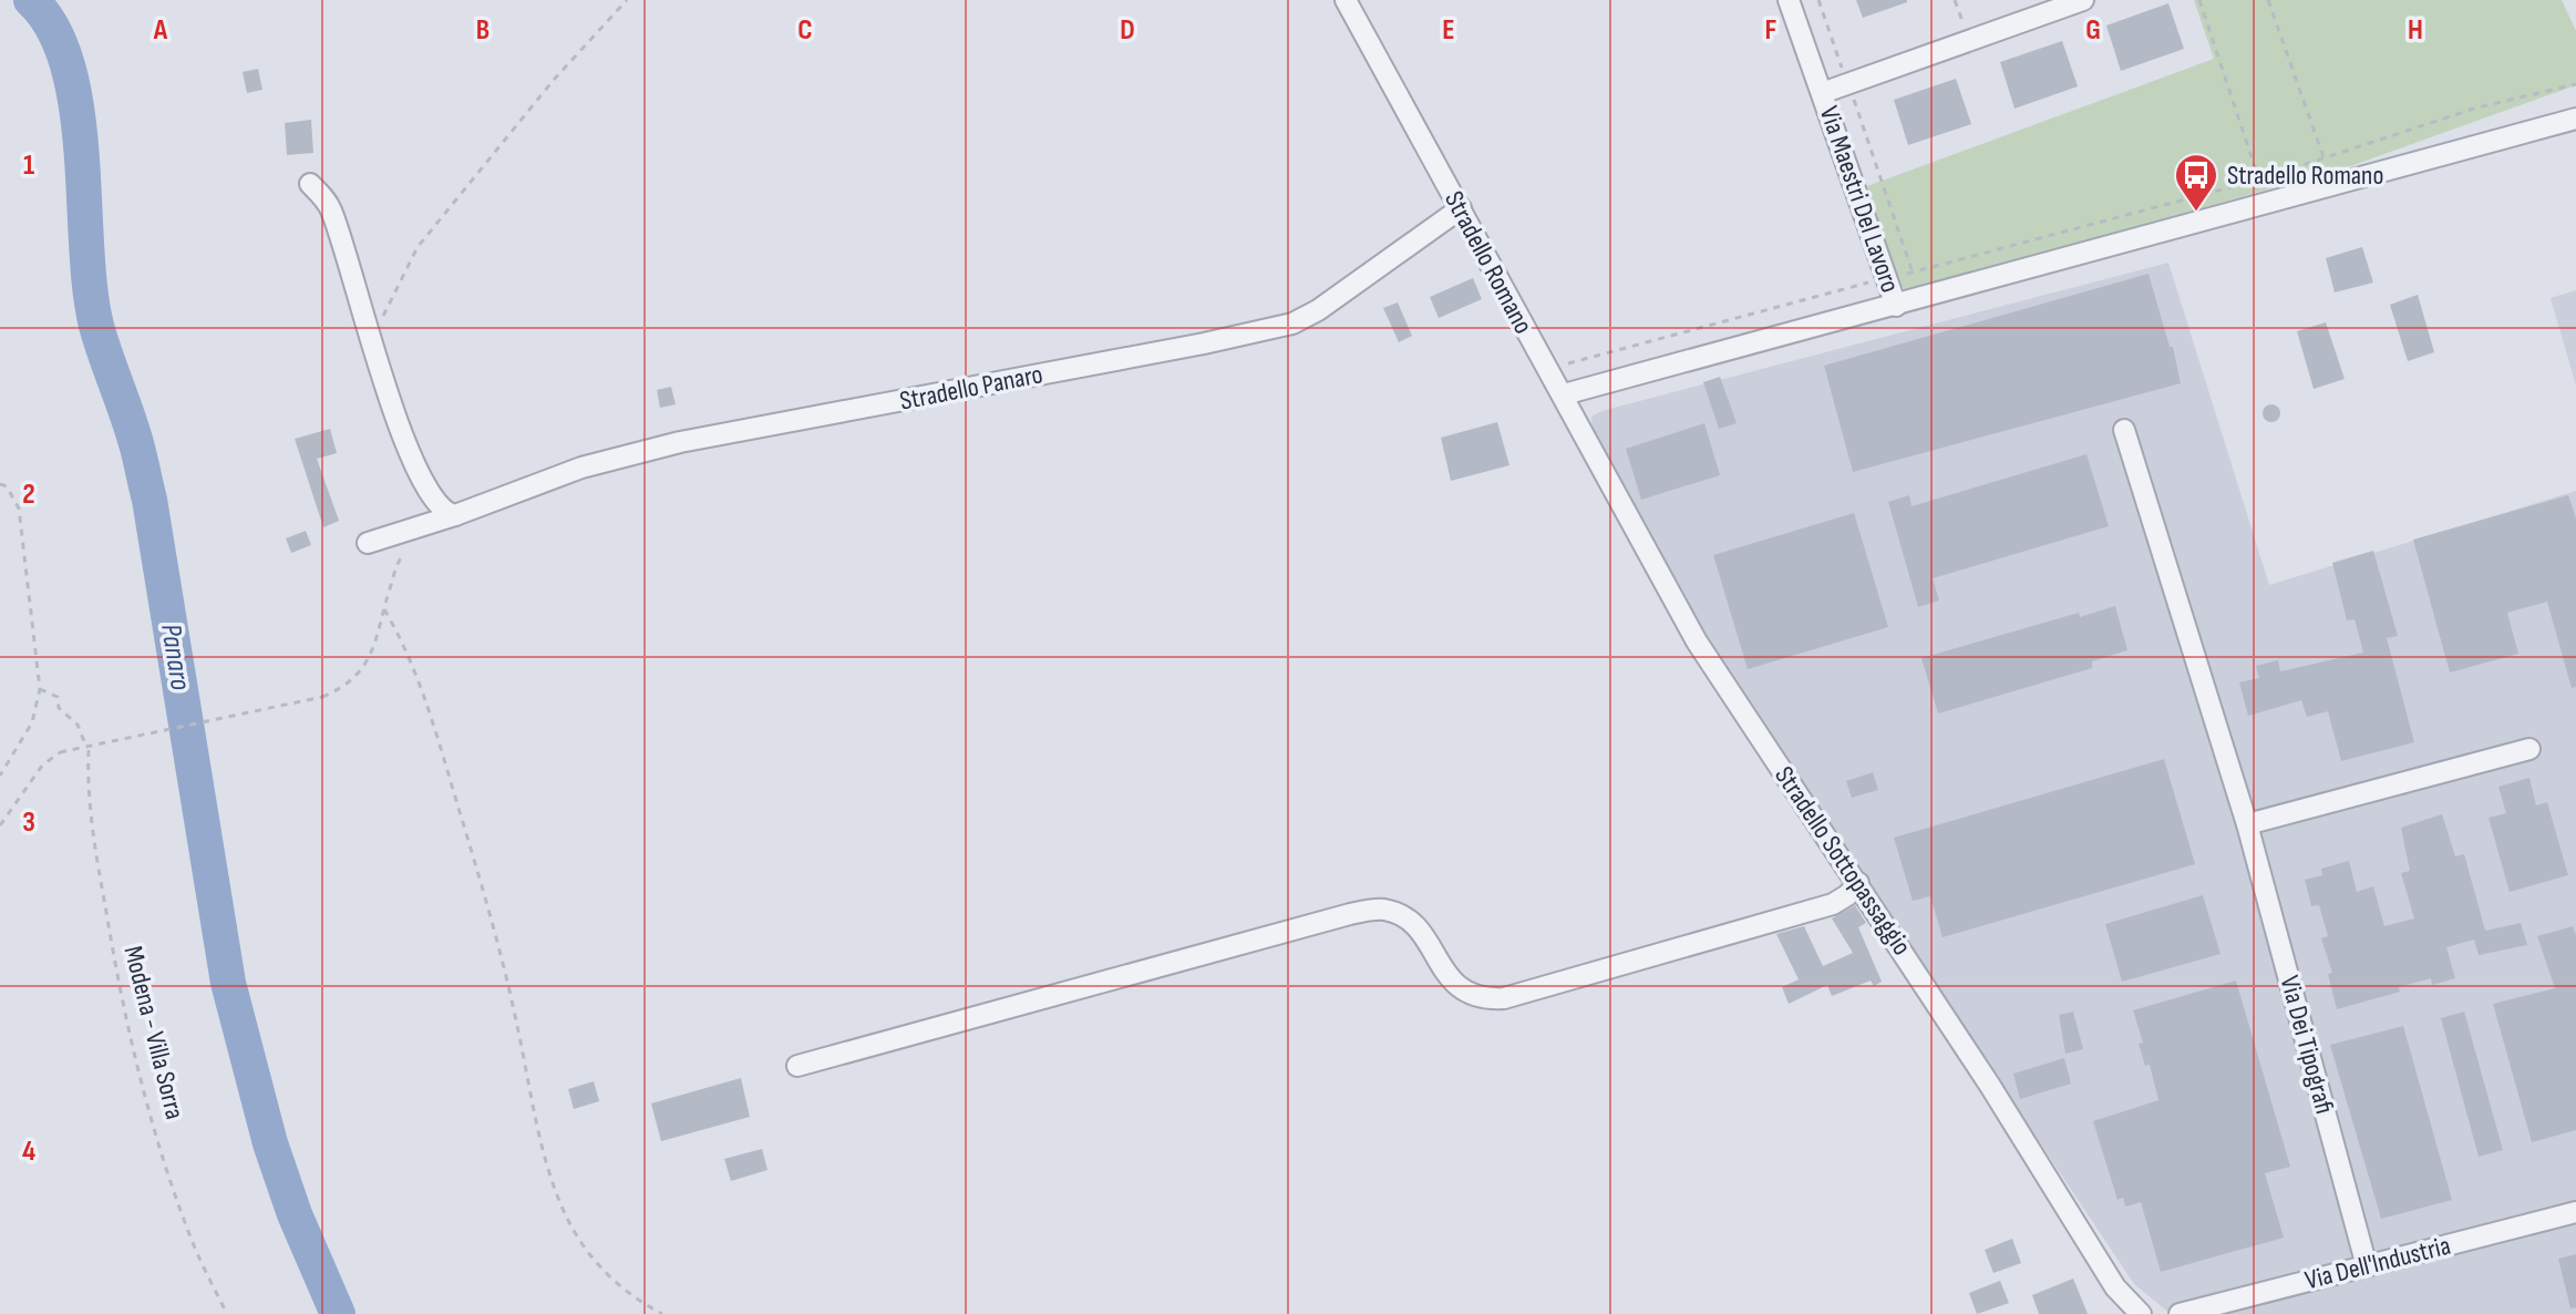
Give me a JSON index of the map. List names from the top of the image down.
{
  "streets": {
    "street": [
      "Via Maestri Del Lavoro",
      "Stradello Romano",
      "Stradello Panaro",
      "Stradello Sottopassaggio",
      "Via Dei Tipografi",
      "Via Dell'Industria"
    ],
    "path": ["Modena - Villa Sorra"]
  },
  "crossings": [
    ["Stradello Romano", "Stradello Panaro"],
    ["Stradello Romano", "Stradello Sottopassaggio"],
    ["Via Dei Tipografi", "Via Dell'Industria"]
  ],
  "water": ["Panaro"],
  "places": {
    "bus stop": ["Stradello Romano"]
  },
  "grid": {
    "columns": [
      "A",
      "B",
      "C",
      "D",
      "E",
      "F",
      "G",
      "H"
    ],
    "rows": [
      "1",
      "2",
      "3",
      "4"
    ]
  }
}
